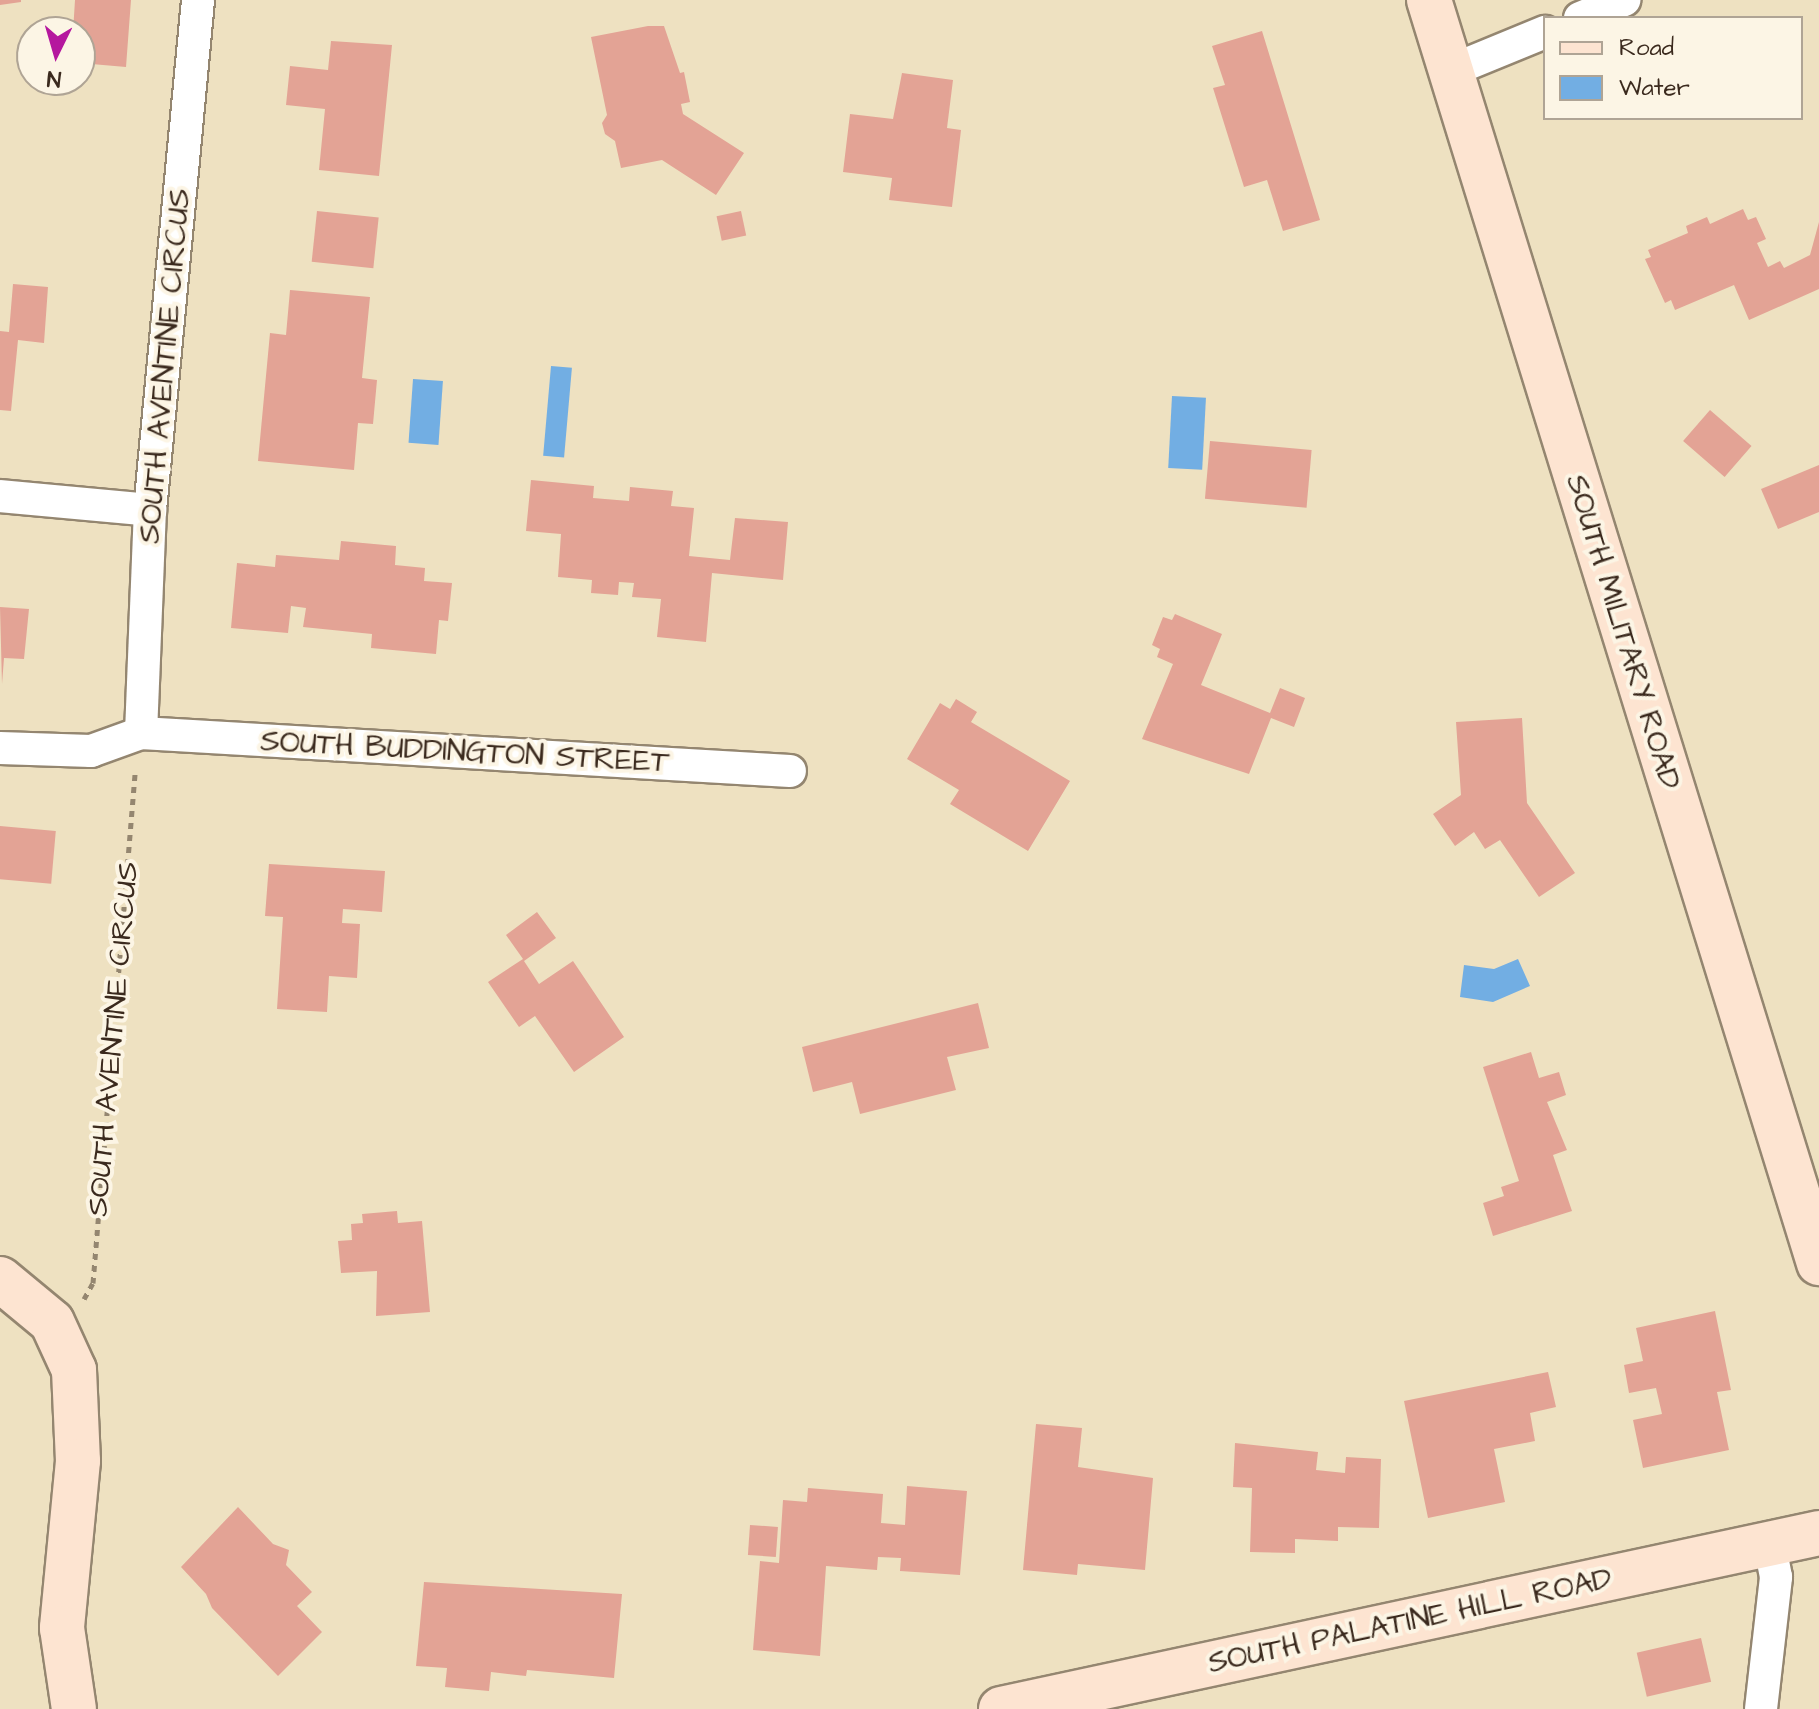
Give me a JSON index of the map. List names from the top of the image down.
{
  "streets": {
    "street": [
      "SOUTH AVENTINE CIRCUS",
      "SOUTH MILITARY ROAD",
      "SOUTH BUDDINGTON STREET",
      "SOUTH PALATINE HILL ROAD"
    ]
  },
  "crossings": [
    ["SOUTH AVENTINE CIRCUS", "SOUTH BUDDINGTON STREET"]
  ],
  "legend": ["Road", "Water"],
  "north": "bottom"
}
